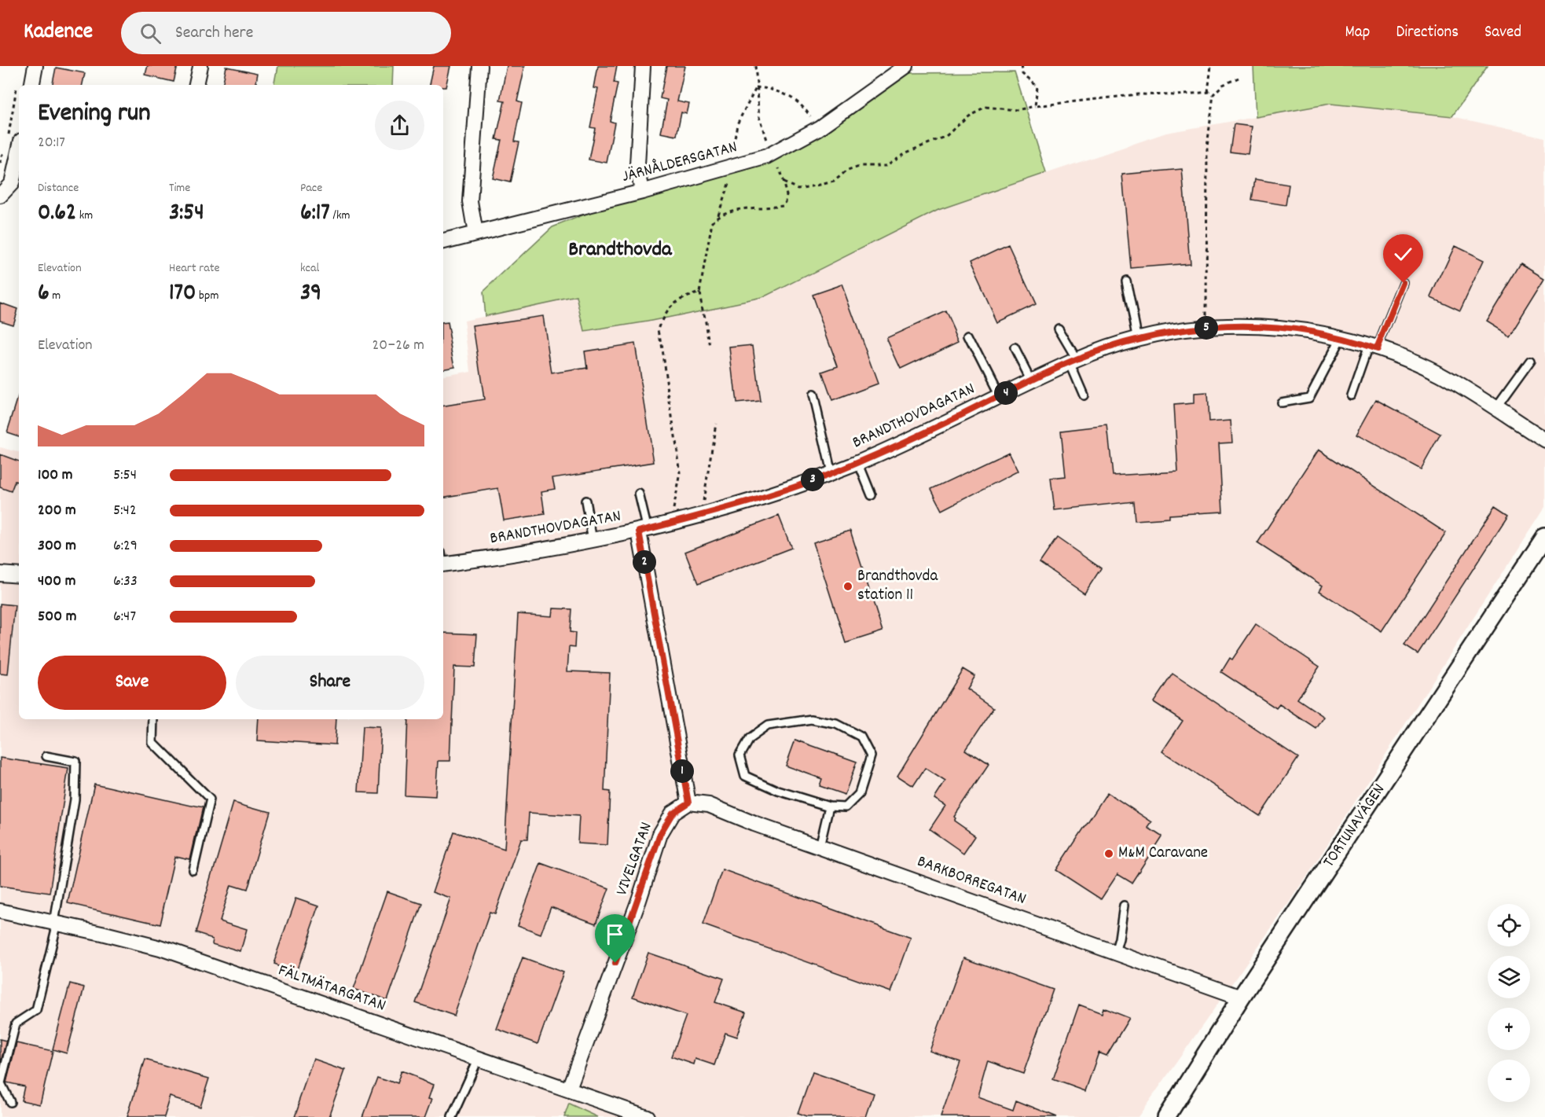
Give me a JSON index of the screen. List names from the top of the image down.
{
  "streets": {
    "street": [
      "JÄRNÅLDERSGATAN",
      "BRANDTHOVDAGATAN",
      "TORTUNAVÄGEN",
      "VIVELGATAN",
      "BARKBORREGATAN",
      "FÄLTMÄTARGATAN"
    ]
  },
  "crossings": [
    ["TORTUNAVÄGEN", "BARKBORREGATAN"],
    ["VIVELGATAN", "BARKBORREGATAN"],
    ["VIVELGATAN", "FÄLTMÄTARGATAN"]
  ],
  "districts": ["Brandthovda"],
  "places": ["Brandthovda station 11", "M&M Caravane"],
  "page": {
    "header": "Kadence",
    "search": "Search here",
    "nav": ["Map", "Directions", "Saved"],
    "heading": ["Evening run", "20:17"],
    "stats": [
      ["Distance", "0.62 km"],
      ["Time", "3:54"],
      ["Pace", "6:17 /km"],
      ["Elevation", "6 m"],
      ["Heart rate", "170 bpm"],
      ["kcal", "39"]
    ],
    "pins": [
      "5",
      "4",
      "3",
      "2",
      "1"
    ],
    "chart": ["Elevation", "20–26 m"],
    "list": [
      {
        "name": "100 m",
        "note": "5:54"
      },
      {
        "name": "200 m",
        "note": "5:42"
      },
      {
        "name": "300 m",
        "note": "6:29"
      },
      {
        "name": "400 m",
        "note": "6:33"
      },
      {
        "name": "500 m",
        "note": "6:47"
      }
    ],
    "buttons": ["Save", "Share"],
    "map_buttons": ["+", "−"]
  }
}
